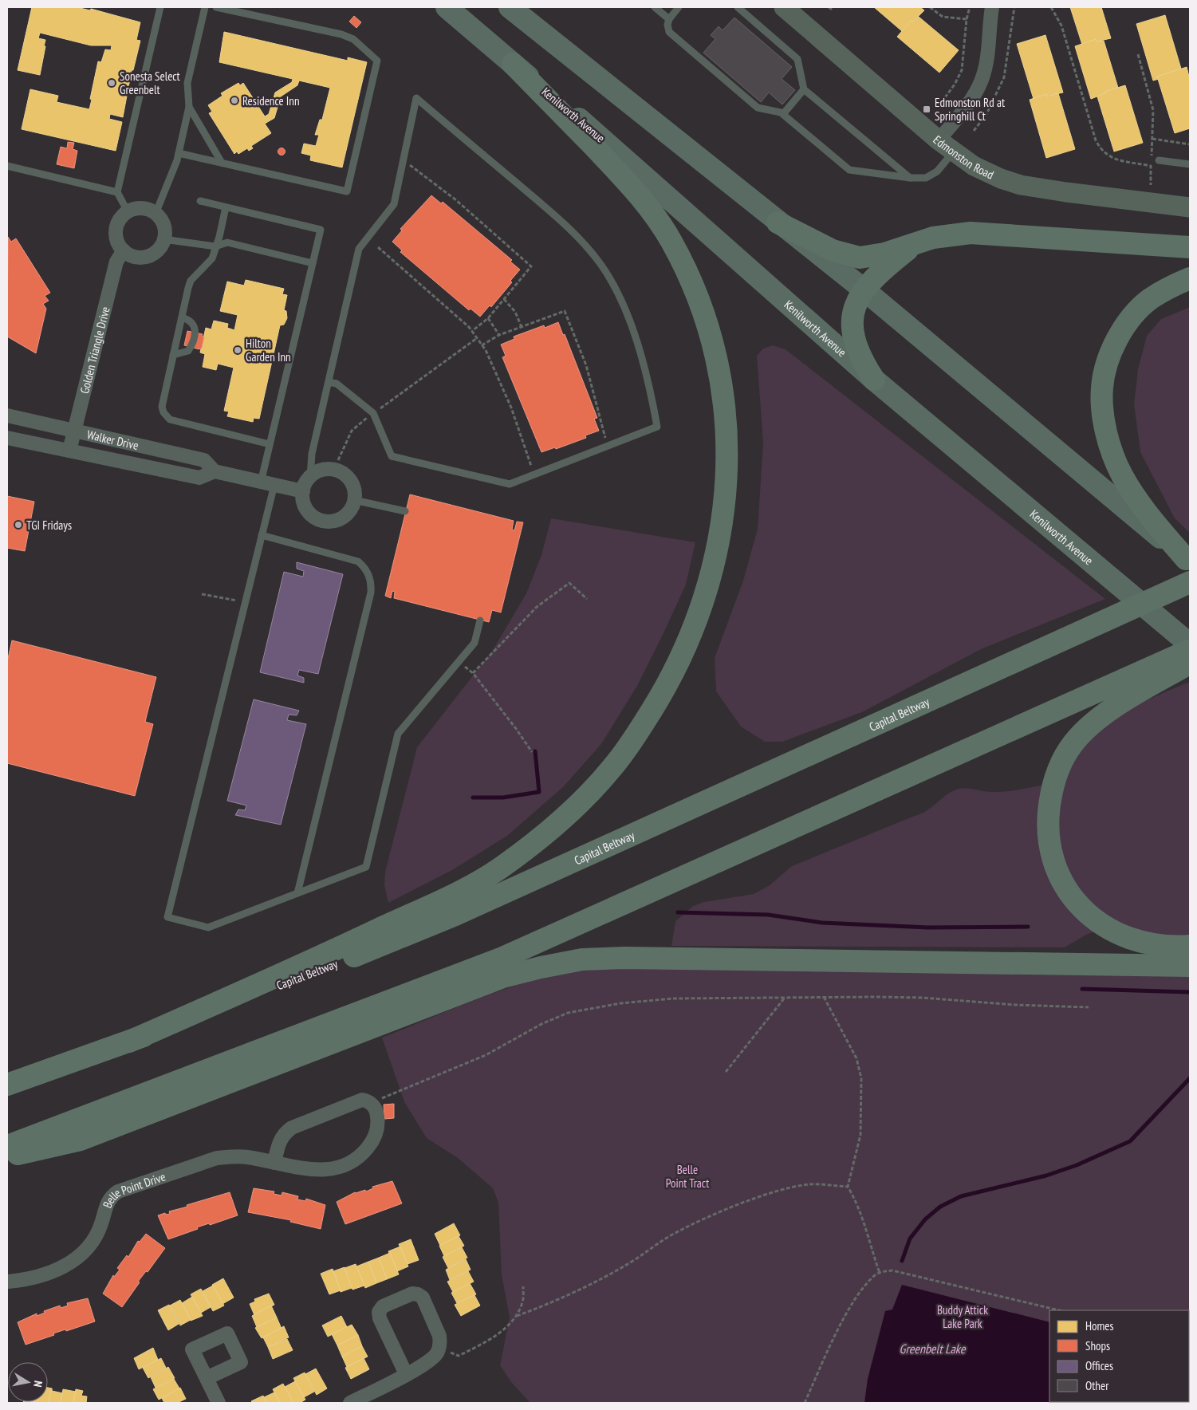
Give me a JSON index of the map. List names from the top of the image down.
{
  "streets": {
    "highway": ["Capital Beltway"],
    "main road": ["Kenilworth Avenue"],
    "street": [
      "Edmonston Road",
      "Golden Triangle Drive",
      "Walker Drive",
      "Belle Point Drive"
    ]
  },
  "crossings": [
    ["Golden Triangle Drive", "Walker Drive"]
  ],
  "water": ["Greenbelt Lake"],
  "parks": ["Belle Point Tract", "Buddy Attick Lake Park"],
  "places": {
    "other": [
      "Sonesta Select Greenbelt",
      "Residence Inn",
      "Hilton Garden Inn",
      "TGI Fridays"
    ],
    "transit": ["Edmonston Rd at Springhill Ct"]
  },
  "legend": [
    "Homes",
    "Shops",
    "Offices",
    "Other"
  ],
  "north": "right"
}
